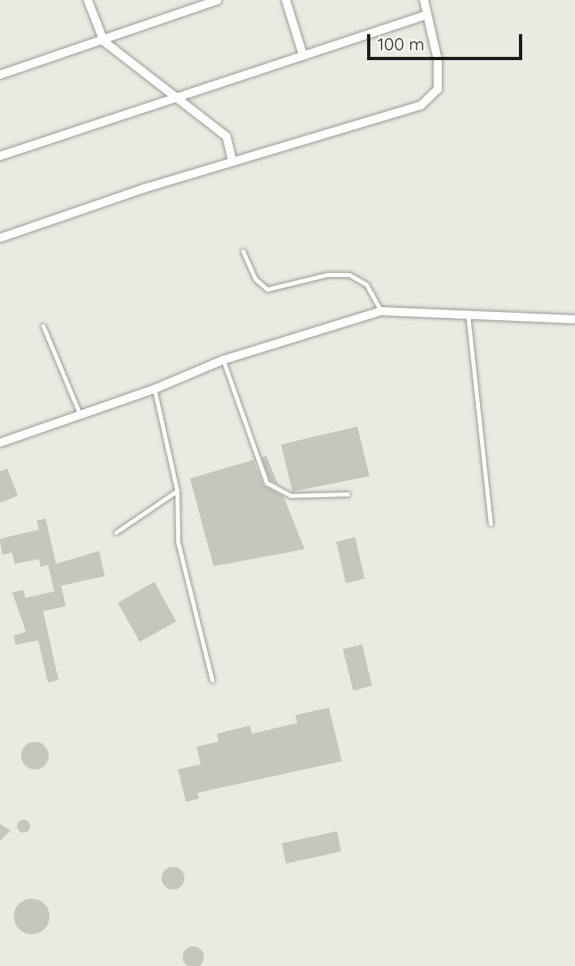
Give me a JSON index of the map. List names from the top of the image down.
{
  "scale_bar": "100 m"
}
